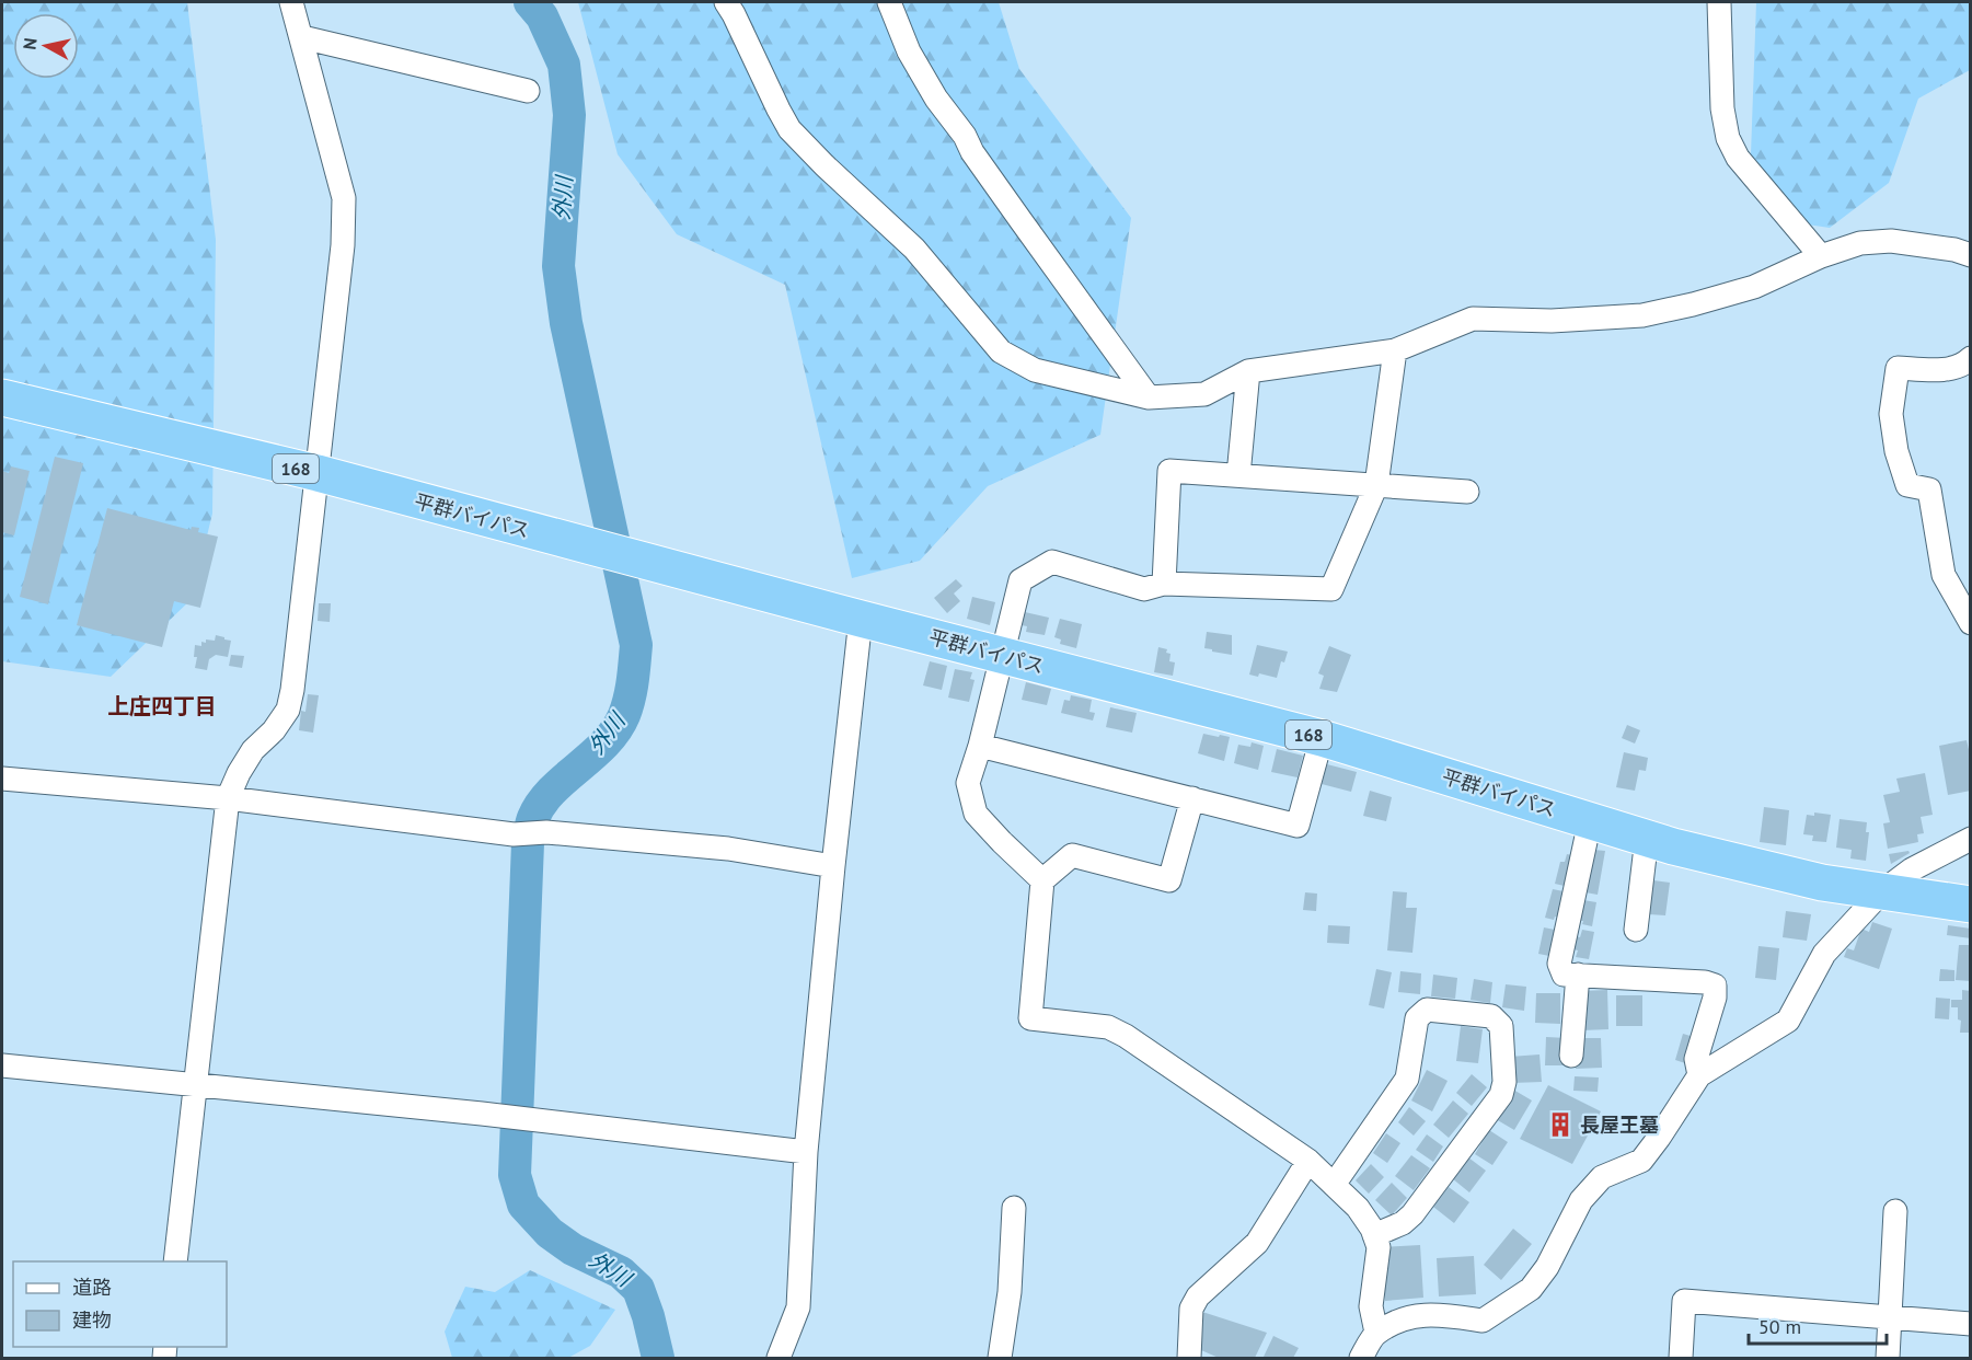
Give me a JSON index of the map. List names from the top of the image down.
{
  "streets": {
    "highway": ["168", "平群バイパス"]
  },
  "districts": ["上庄四丁目"],
  "water": ["外川"],
  "places": {
    "building": ["長屋王墓"]
  },
  "legend": ["道路", "建物"],
  "scale_bar": "50 m",
  "north": "left"
}
